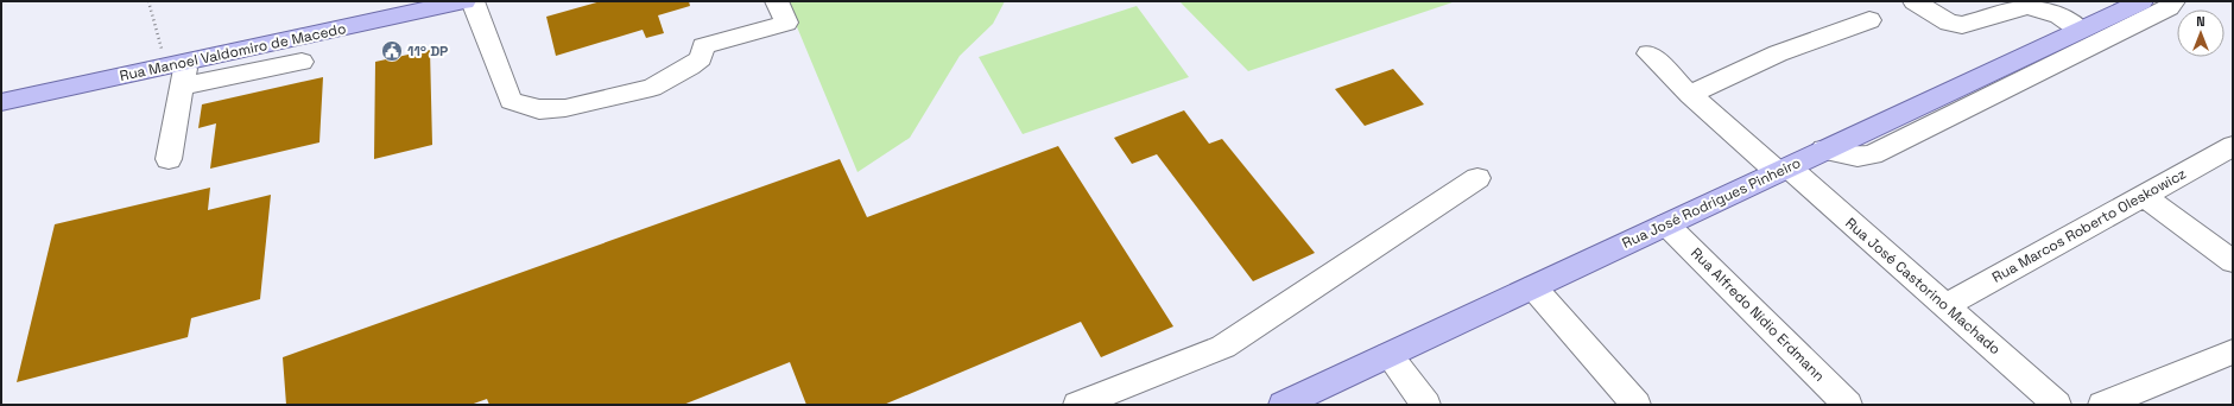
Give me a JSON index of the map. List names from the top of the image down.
{
  "streets": {
    "main road": ["Rua Manoel Valdomiro de Macedo", "Rua José Rodrigues Pinheiro"],
    "street": ["Rua Marcos Roberto Oleskowicz", "Rua José Castorino Machado", "Rua Alfredo Nídio Erdmann"]
  },
  "crossings": [
    ["Rua José Rodrigues Pinheiro", "Rua José Castorino Machado"],
    ["Rua José Rodrigues Pinheiro", "Rua Alfredo Nídio Erdmann"],
    ["Rua Marcos Roberto Oleskowicz", "Rua José Castorino Machado"]
  ],
  "places": {
    "public building": ["11º DP"]
  },
  "north": "top"
}
